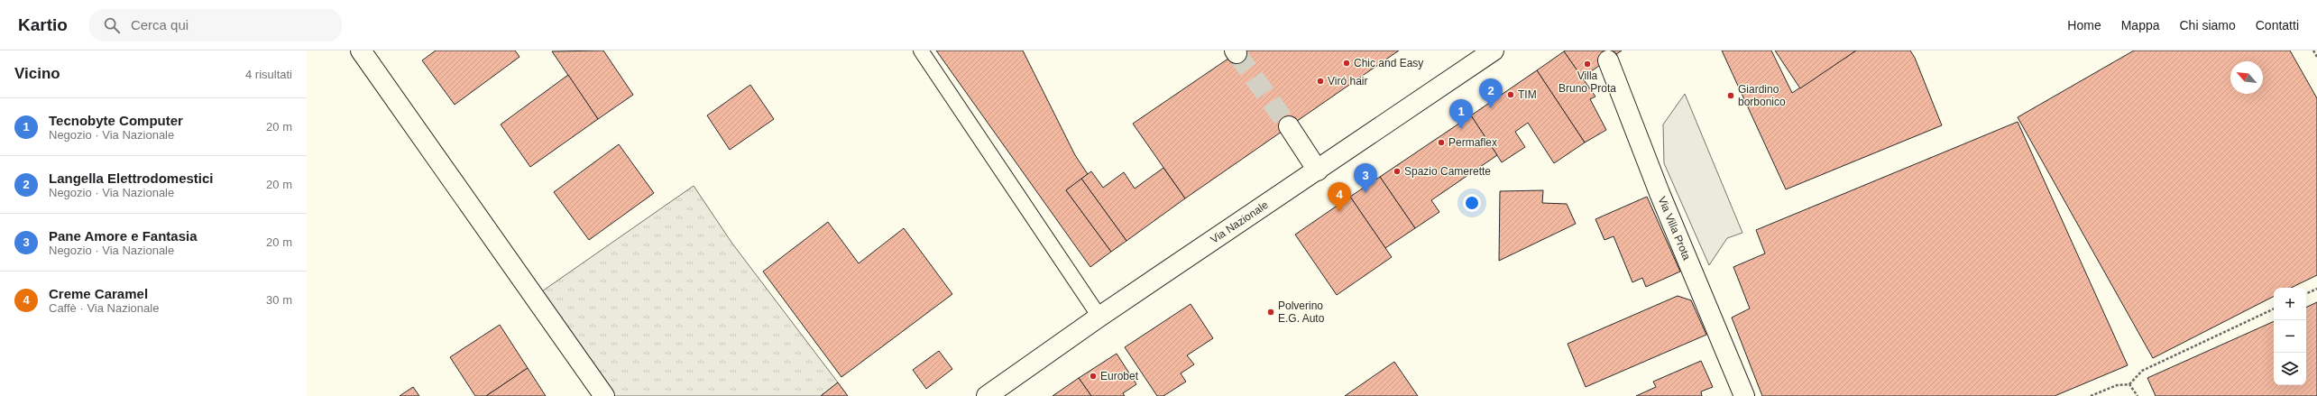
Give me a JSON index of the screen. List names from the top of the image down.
{
  "streets": {
    "street": ["Via Nazionale", "Via Villa Prota"]
  },
  "places": [
    "Chic and Easy",
    "Villa Bruno Prota",
    "Viró hair",
    "TIM",
    "Giardino borbonico",
    "Permaflex",
    "Spazio Camerette",
    "Polverino E.G. Auto",
    "Eurobet"
  ],
  "north": "top left",
  "page": {
    "header": "Kartio",
    "search": "Cerca qui",
    "nav": [
      "Home",
      "Mappa",
      "Chi siamo",
      "Contatti"
    ],
    "heading": ["Vicino", "4 risultati"],
    "pins": [
      "2",
      "1",
      "3",
      "4"
    ],
    "list": [
      {
        "mark": "1",
        "name": "Tecnobyte Computer",
        "note": "Negozio · Via Nazionale",
        "value": "20 m"
      },
      {
        "mark": "2",
        "name": "Langella Elettrodomestici",
        "note": "Negozio · Via Nazionale",
        "value": "20 m"
      },
      {
        "mark": "3",
        "name": "Pane Amore e Fantasia",
        "note": "Negozio · Via Nazionale",
        "value": "20 m"
      },
      {
        "mark": "4",
        "name": "Creme Caramel",
        "note": "Caffè · Via Nazionale",
        "value": "30 m"
      }
    ],
    "map_buttons": ["+", "−"]
  }
}
